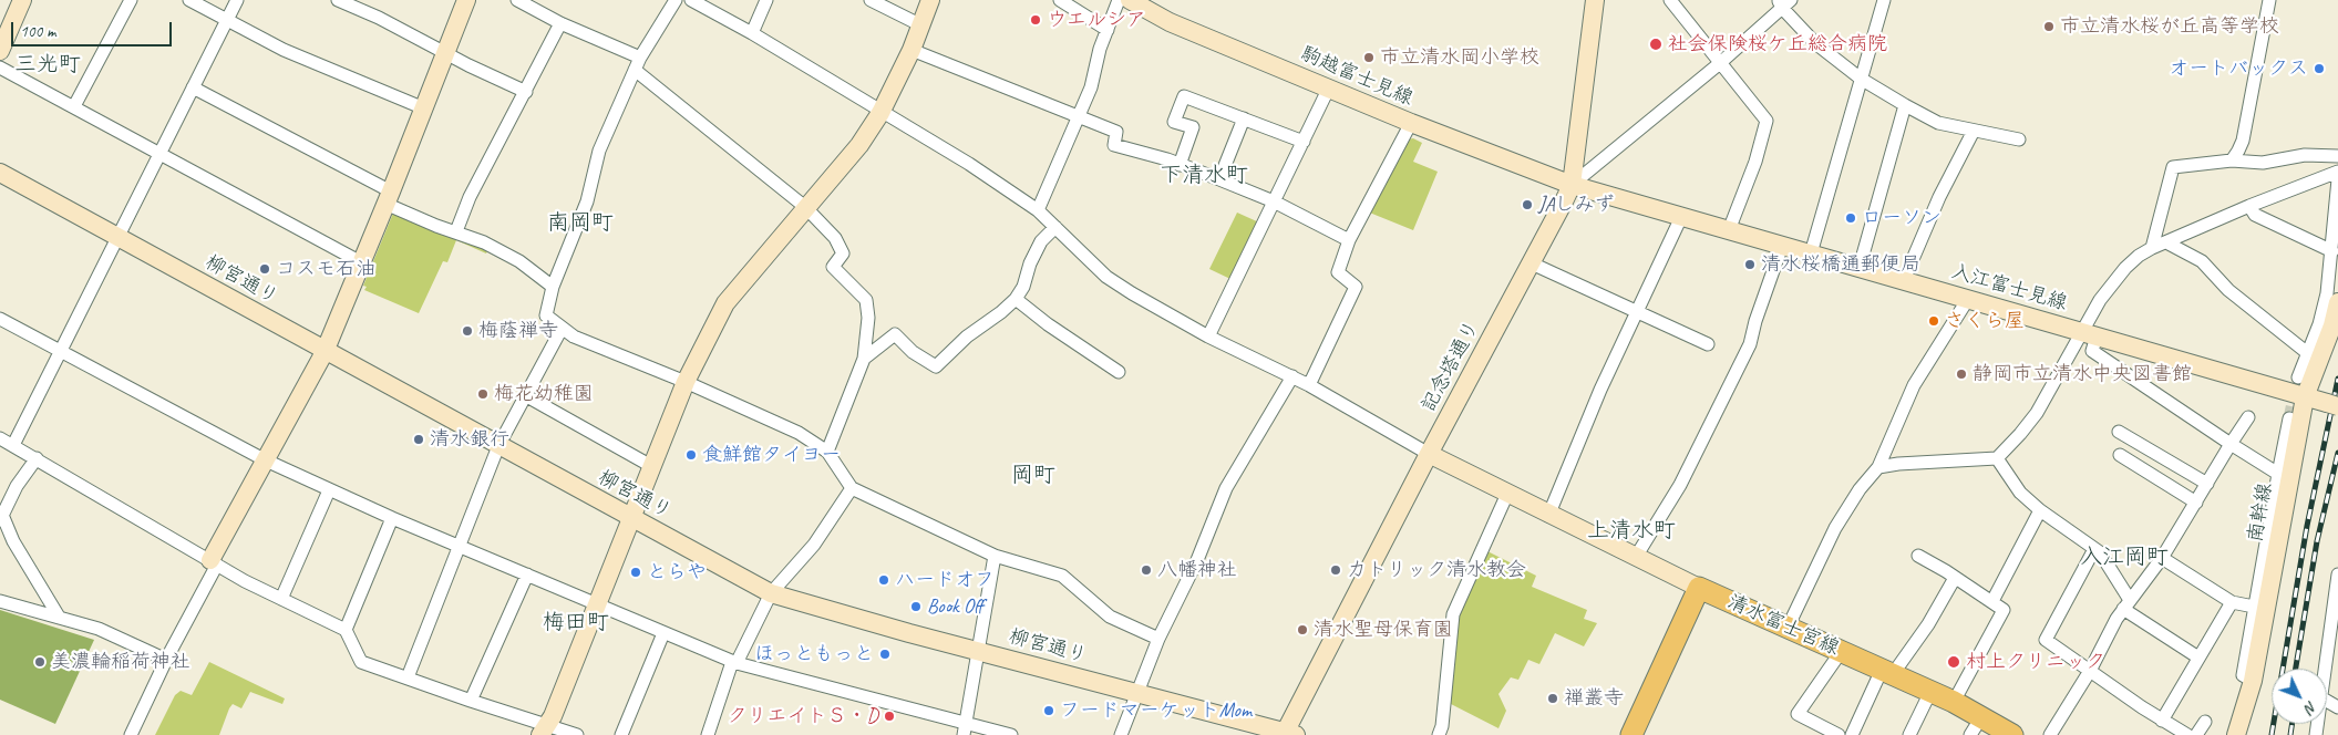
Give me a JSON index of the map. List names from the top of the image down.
{
  "streets": {
    "main road": ["清水富士宮線"],
    "street": [
      "駒越富士見線",
      "柳宮通り",
      "入江富士見線",
      "記念塔通り",
      "南幹線"
    ]
  },
  "crossings": [
    ["駒越富士見線", "入江富士見線"],
    ["駒越富士見線", "記念塔通り"],
    ["柳宮通り", "記念塔通り"],
    ["入江富士見線", "記念塔通り"],
    ["入江富士見線", "南幹線"]
  ],
  "districts": [
    "三光町",
    "下清水町",
    "南岡町",
    "岡町",
    "上清水町",
    "入江岡町",
    "梅田町"
  ],
  "places": [
    "ウエルシア",
    "市立清水桜が丘高等学校",
    "社会保険桜ケ丘総合病院",
    "市立清水岡小学校",
    "オートバックス",
    "JAしみず",
    "ローソン",
    "清水桜橋通郵便局",
    "コスモ石油",
    "さくら屋",
    "梅蔭禅寺",
    "静岡市立清水中央図書館",
    "梅花幼稚園",
    "清水銀行",
    "食鮮館タイヨー",
    "八幡神社",
    "カトリック清水教会",
    "とらや",
    "ハードオフ",
    "Book Off",
    "清水聖母保育園",
    "ほっともっと",
    "美濃輪稲荷神社",
    "村上クリニック",
    "禅叢寺",
    "フードマーケットMom",
    "クリエイトＳ・D"
  ],
  "scale_bar": "100 m",
  "north": "bottom right"
}
